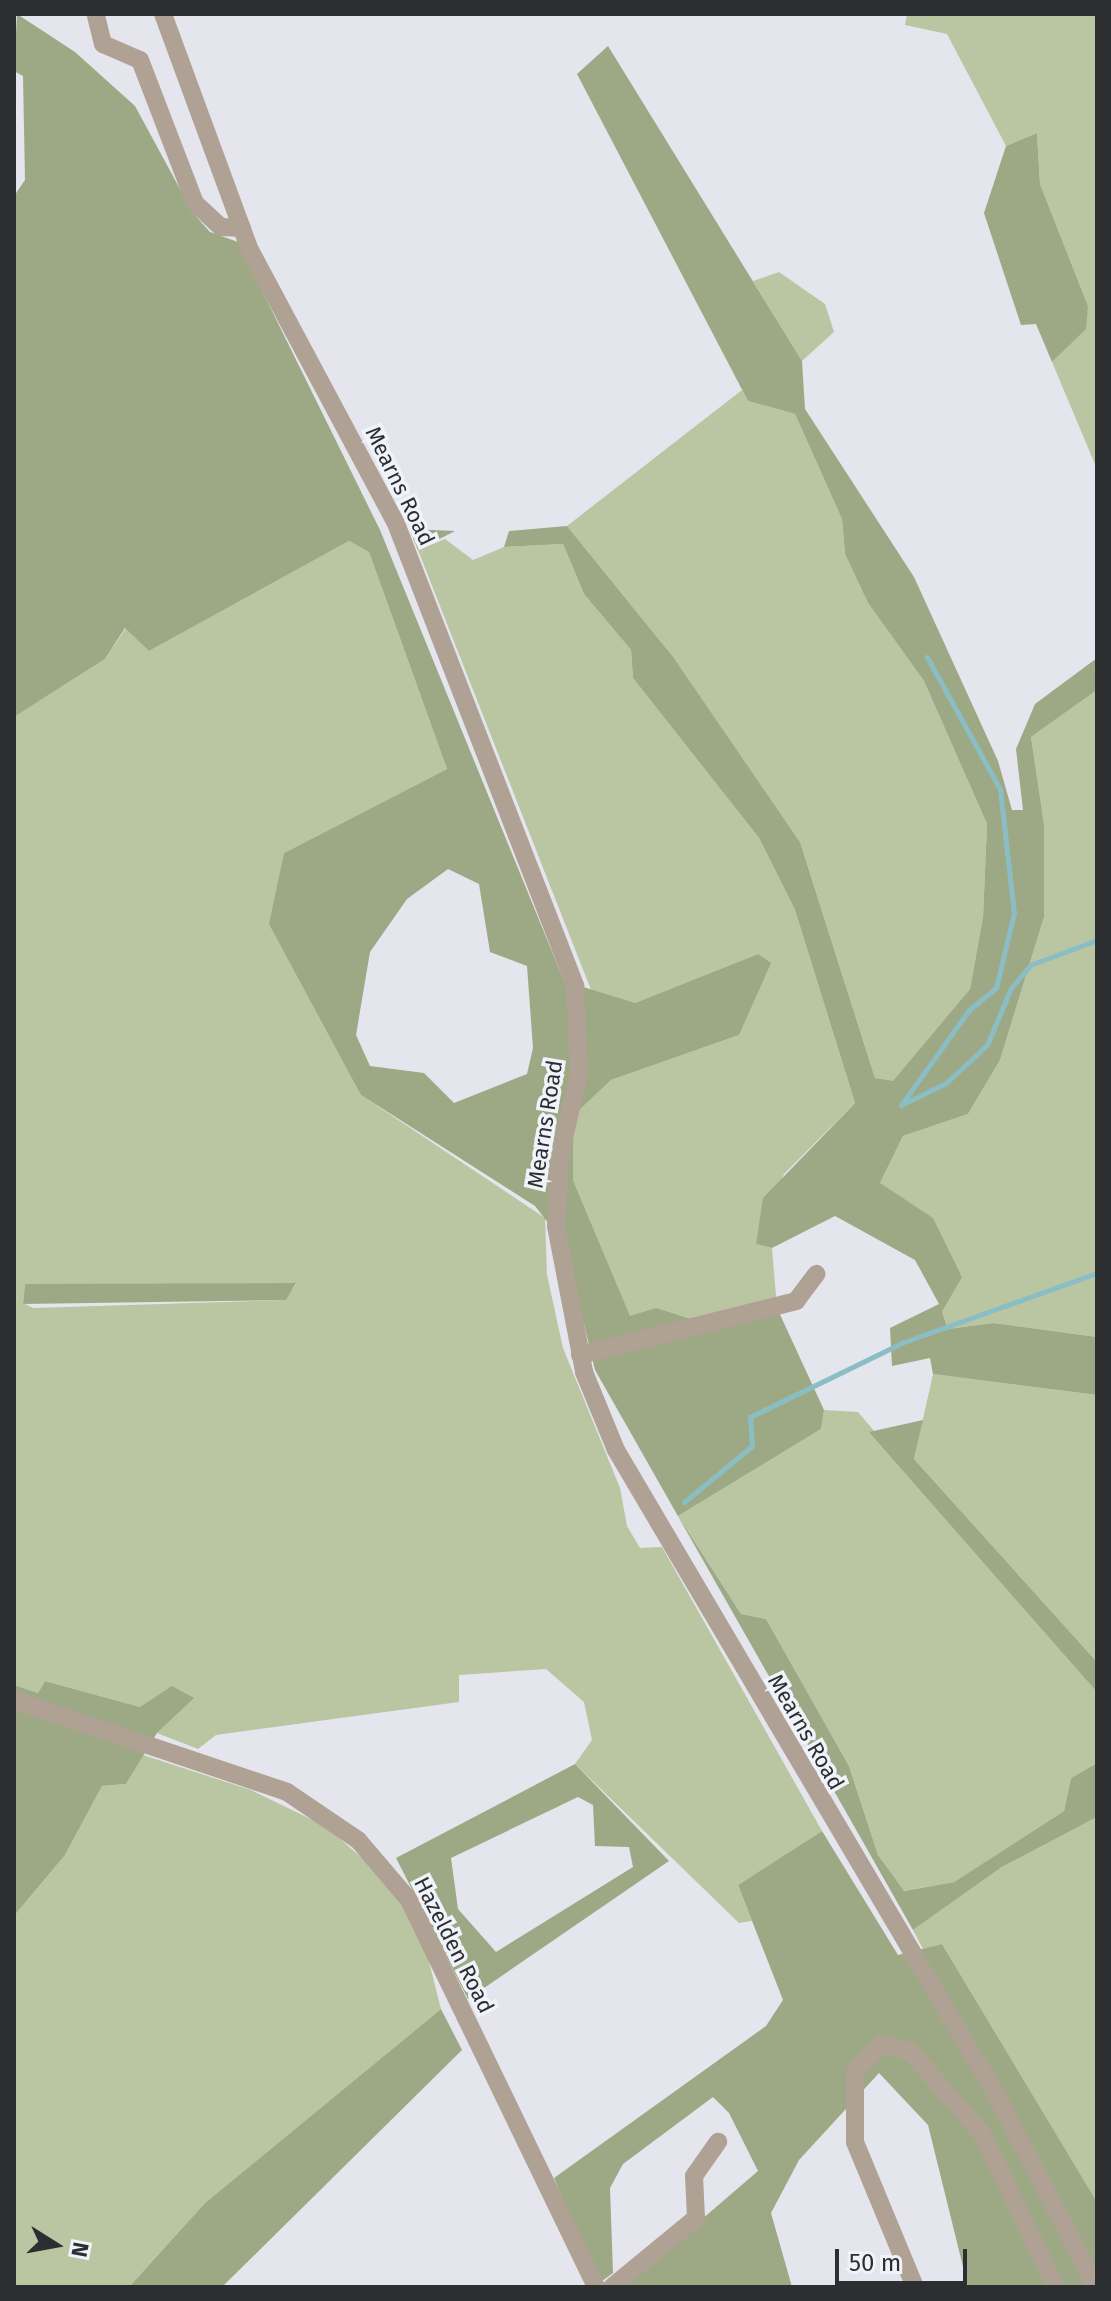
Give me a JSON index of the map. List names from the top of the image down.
{
  "streets": {
    "street": ["Mearns Road", "Hazelden Road"]
  },
  "scale_bar": "50 m",
  "north": "right"
}
